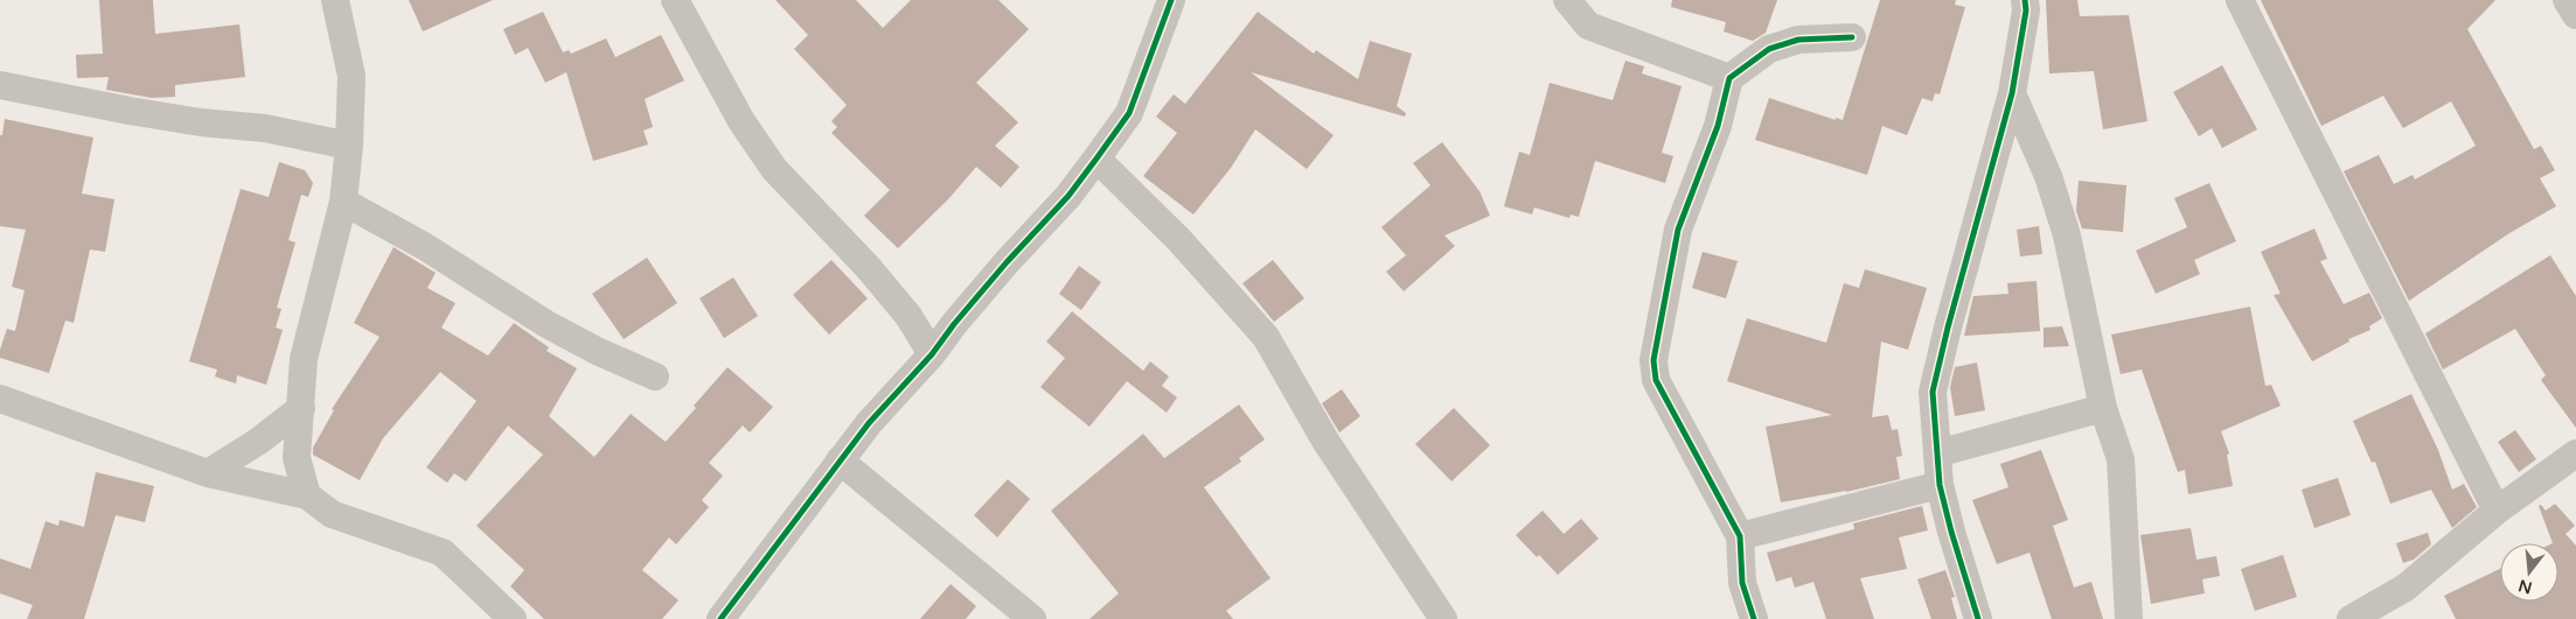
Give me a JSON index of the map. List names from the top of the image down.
{
  "north": "bottom"
}
